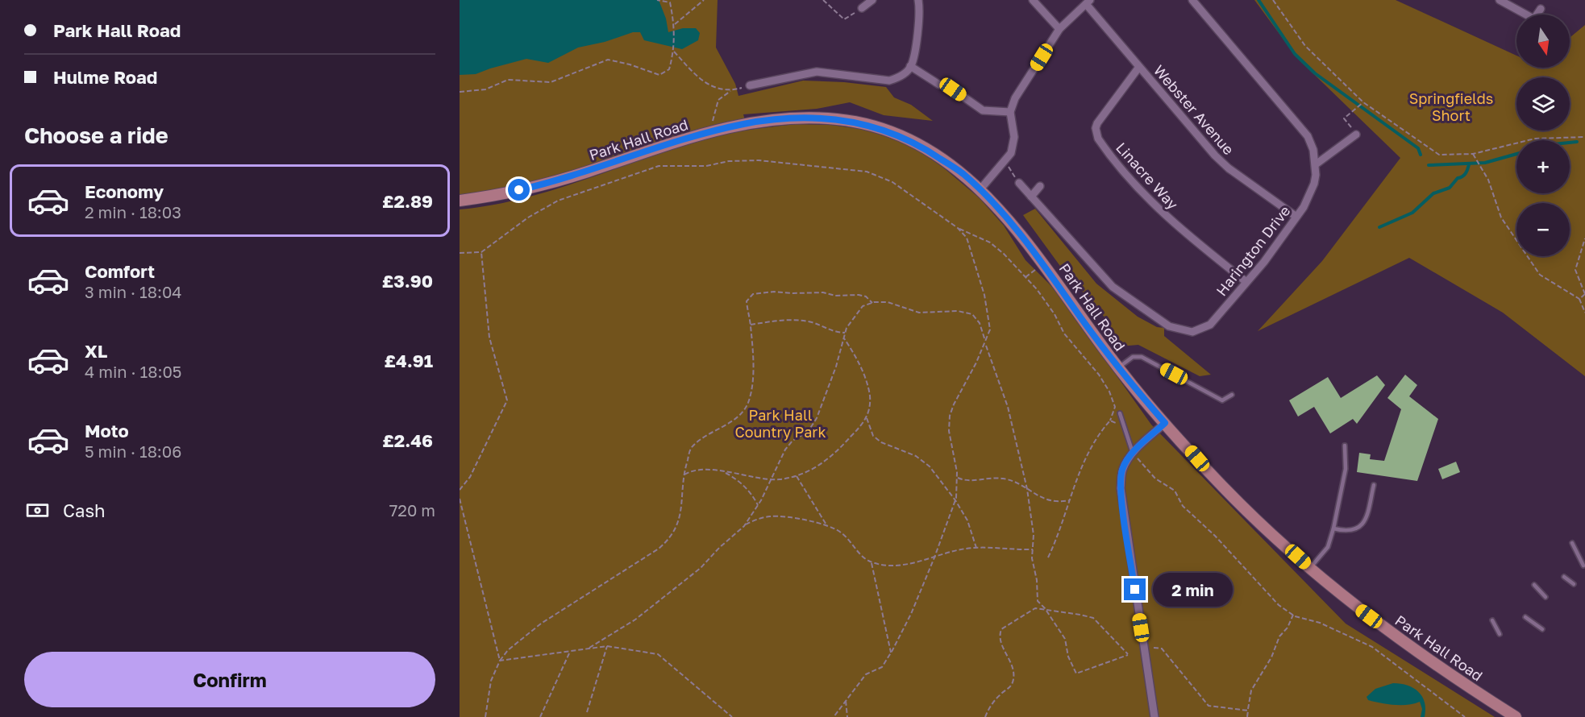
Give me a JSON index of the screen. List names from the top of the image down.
{
  "streets": {
    "main road": ["Park Hall Road"],
    "street": ["Webster Avenue", "Linacre Way", "Harington Drive"]
  },
  "crossings": [
    ["Webster Avenue", "Linacre Way"],
    ["Webster Avenue", "Harington Drive"],
    ["Linacre Way", "Harington Drive"]
  ],
  "parks": ["Springfields Short", "Park Hall Country Park"],
  "north": "bottom",
  "page": {
    "banner": ["Park Hall Road", "Hulme Road"],
    "map_buttons": ["+", "−"],
    "heading": "Choose a ride",
    "list": [
      {
        "name": "Economy",
        "note": "2 min · 18:03",
        "value": "£2.89"
      },
      {
        "name": "Comfort",
        "note": "3 min · 18:04",
        "value": "£3.90"
      },
      {
        "name": "XL",
        "note": "4 min · 18:05",
        "value": "£4.91"
      },
      {
        "name": "Moto",
        "note": "5 min · 18:06",
        "value": "£2.46"
      }
    ],
    "pay": ["Cash", "720 m"],
    "bubble": "2 min",
    "buttons": "Confirm"
  }
}
